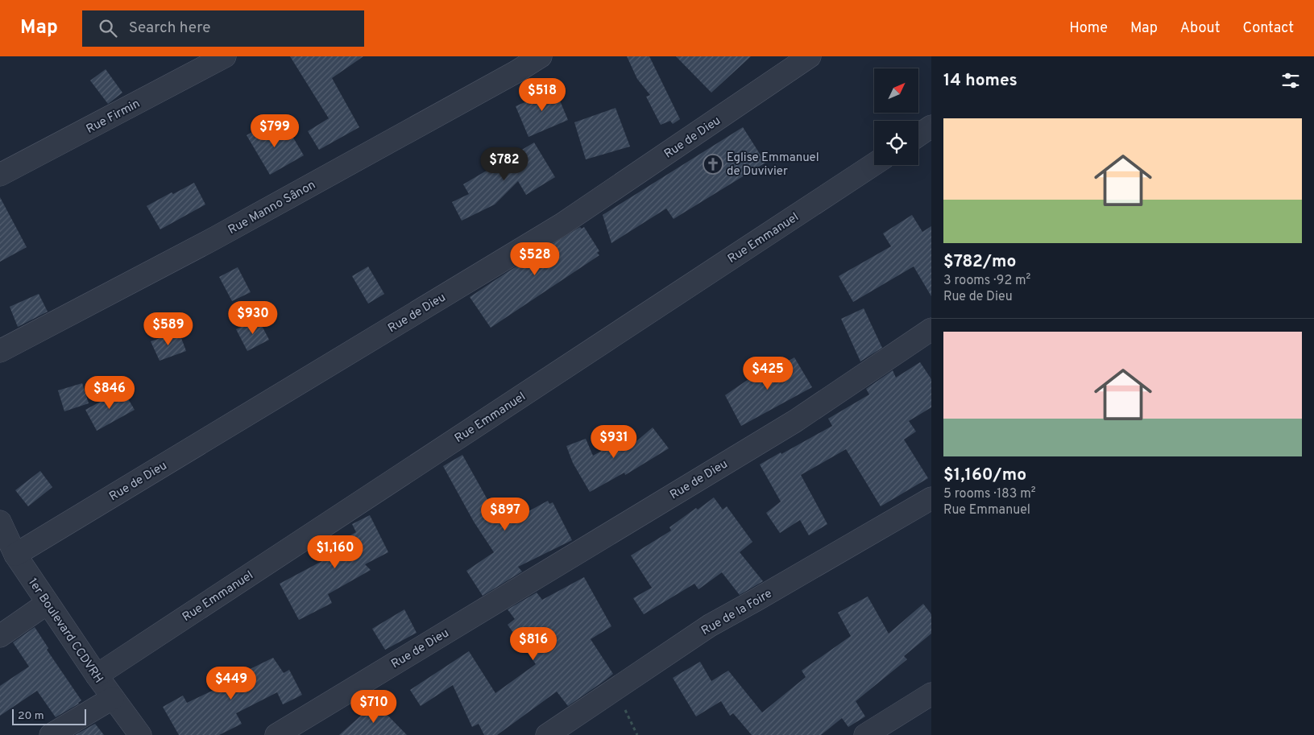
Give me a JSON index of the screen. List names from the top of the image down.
{
  "streets": {
    "street": [
      "Rue Firmin",
      "Rue de Dieu",
      "Rue Manno Sânon",
      "Rue Emmanuel",
      "Rue de la Foire",
      "1er Boulevard CCDVRH"
    ]
  },
  "crossings": [
    ["Rue de Dieu", "1er Boulevard CCDVRH"],
    ["Rue Emmanuel", "1er Boulevard CCDVRH"]
  ],
  "places": {
    "church": ["Eglise Emmanuel de Duvivier"]
  },
  "scale_bar": "20 m",
  "north": "top right",
  "page": {
    "header": "Map",
    "search": "Search here",
    "nav": [
      "Home",
      "Map",
      "About",
      "Contact"
    ],
    "heading": "14 homes",
    "price": [
      "$518",
      "$799",
      "$782",
      "$528",
      "$930",
      "$589",
      "$425",
      "$846",
      "$931",
      "$897",
      "$1,160",
      "$816",
      "$449",
      "$710"
    ],
    "list": [
      {
        "name": "$782/mo",
        "note": "3 rooms · 92 m² · Rue de Dieu"
      },
      {
        "name": "$1,160/mo",
        "note": "5 rooms · 183 m² · Rue Emmanuel"
      }
    ],
    "scale": "20 m"
  }
}
